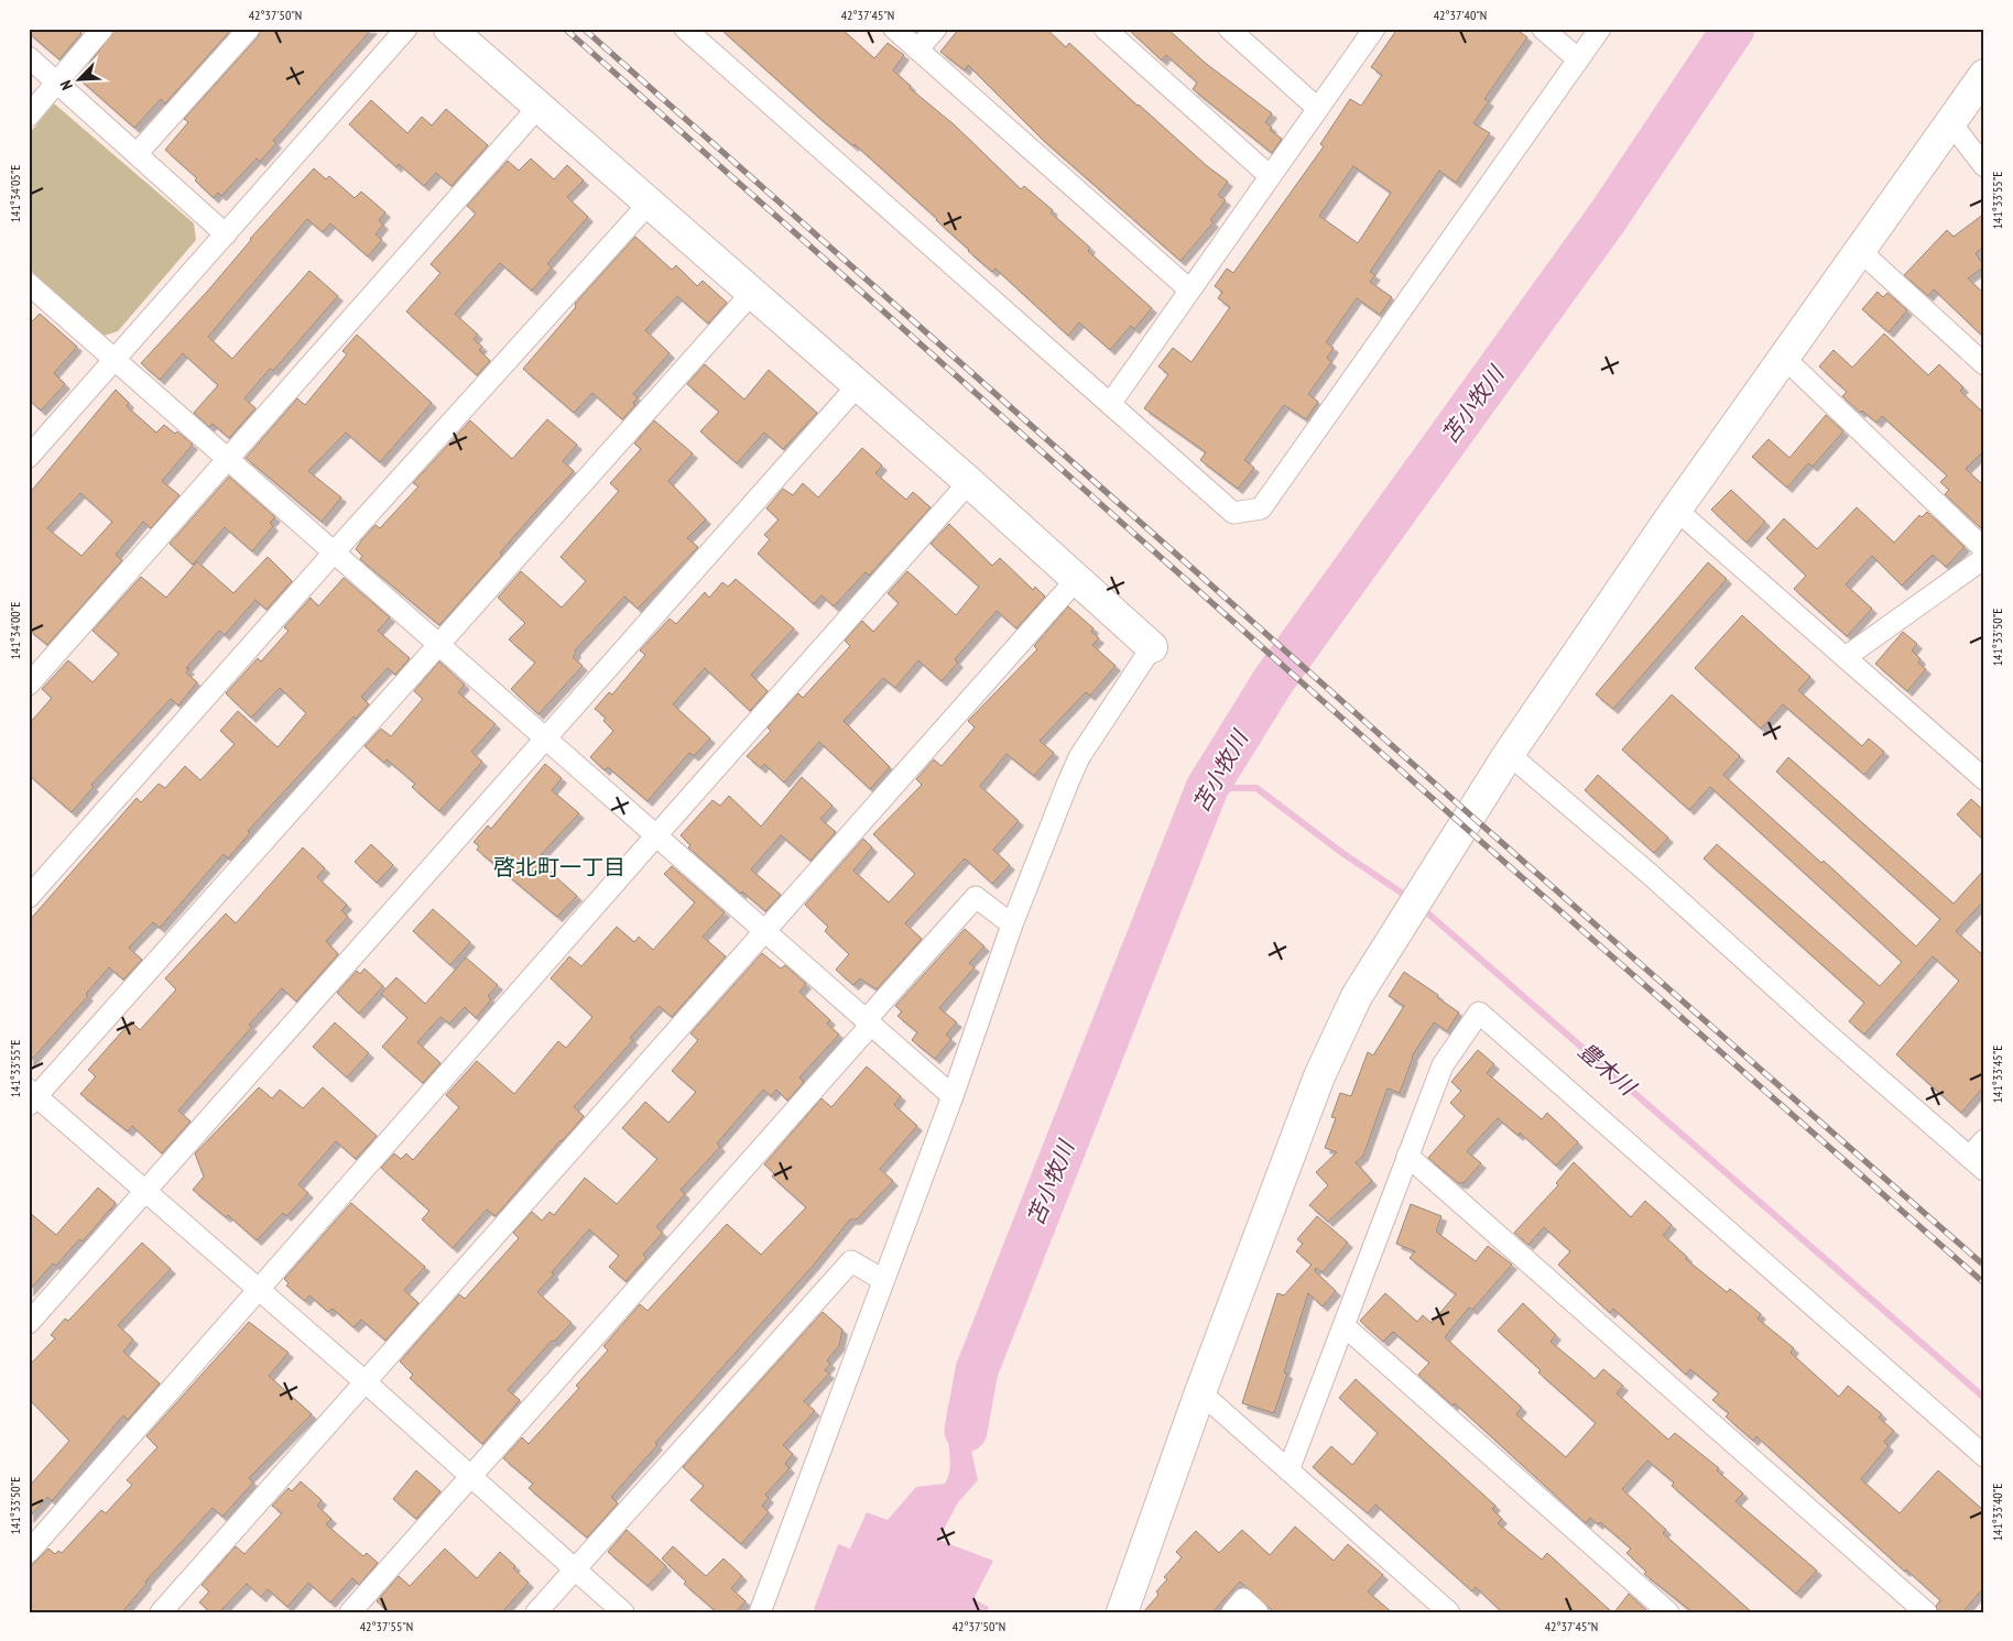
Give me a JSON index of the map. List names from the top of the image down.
{
  "districts": ["啓北町一丁目"],
  "water": ["苫小牧川", "豊木川"],
  "north": "bottom left",
  "coordinates": [
    "42°37'50\"N",
    "42°37'45\"N",
    "42°37'40\"N",
    "141°34'05\"E",
    "141°33'55\"E",
    "141°34'00\"E",
    "141°33'50\"E",
    "141°33'45\"E",
    "141°33'40\"E",
    "42°37'55\"N"
  ]
}
